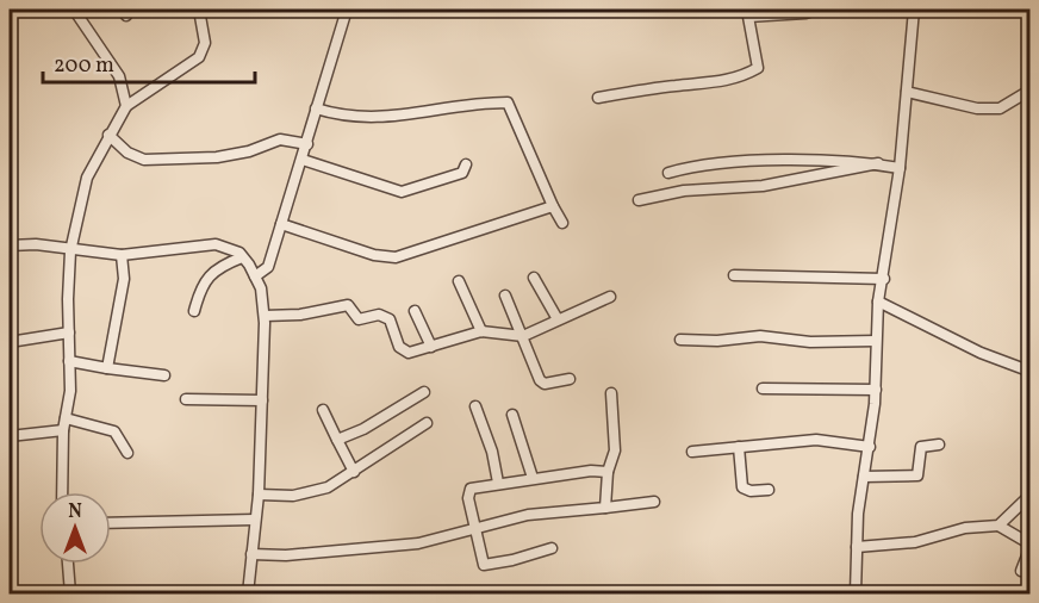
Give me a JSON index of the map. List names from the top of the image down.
{
  "scale_bar": "200 m",
  "north": "top"
}
